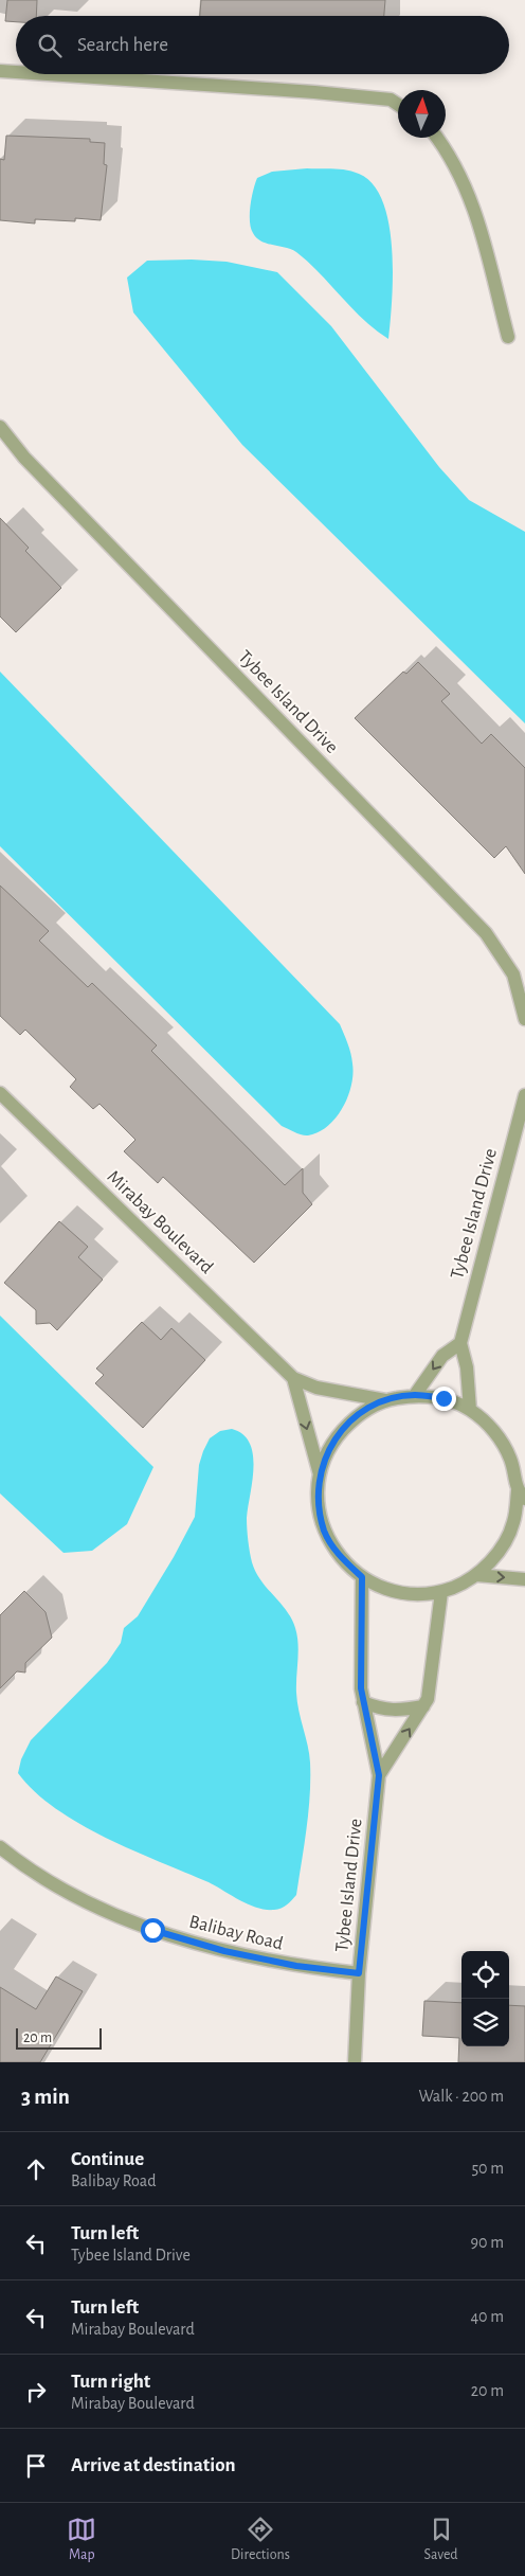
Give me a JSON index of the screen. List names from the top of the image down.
{
  "streets": {
    "street": ["Tybee Island Drive", "Mirabay Boulevard", "Balibay Road"]
  },
  "crossings": [
    ["Tybee Island Drive", "Mirabay Boulevard"],
    ["Tybee Island Drive", "Balibay Road"]
  ],
  "scale_bar": "20 m",
  "north": "top",
  "page": {
    "search": "Search here",
    "scale": "20 m",
    "heading": ["3 min", "Walk · 200 m"],
    "list": [
      ["Continue", "Balibay Road", "50 m"],
      ["Turn left", "Tybee Island Drive", "90 m"],
      ["Turn left", "Mirabay Boulevard", "40 m"],
      ["Turn right", "Mirabay Boulevard", "20 m"],
      "Arrive at destination"
    ],
    "nav": ["Map", "Directions", "Saved"]
  }
}
